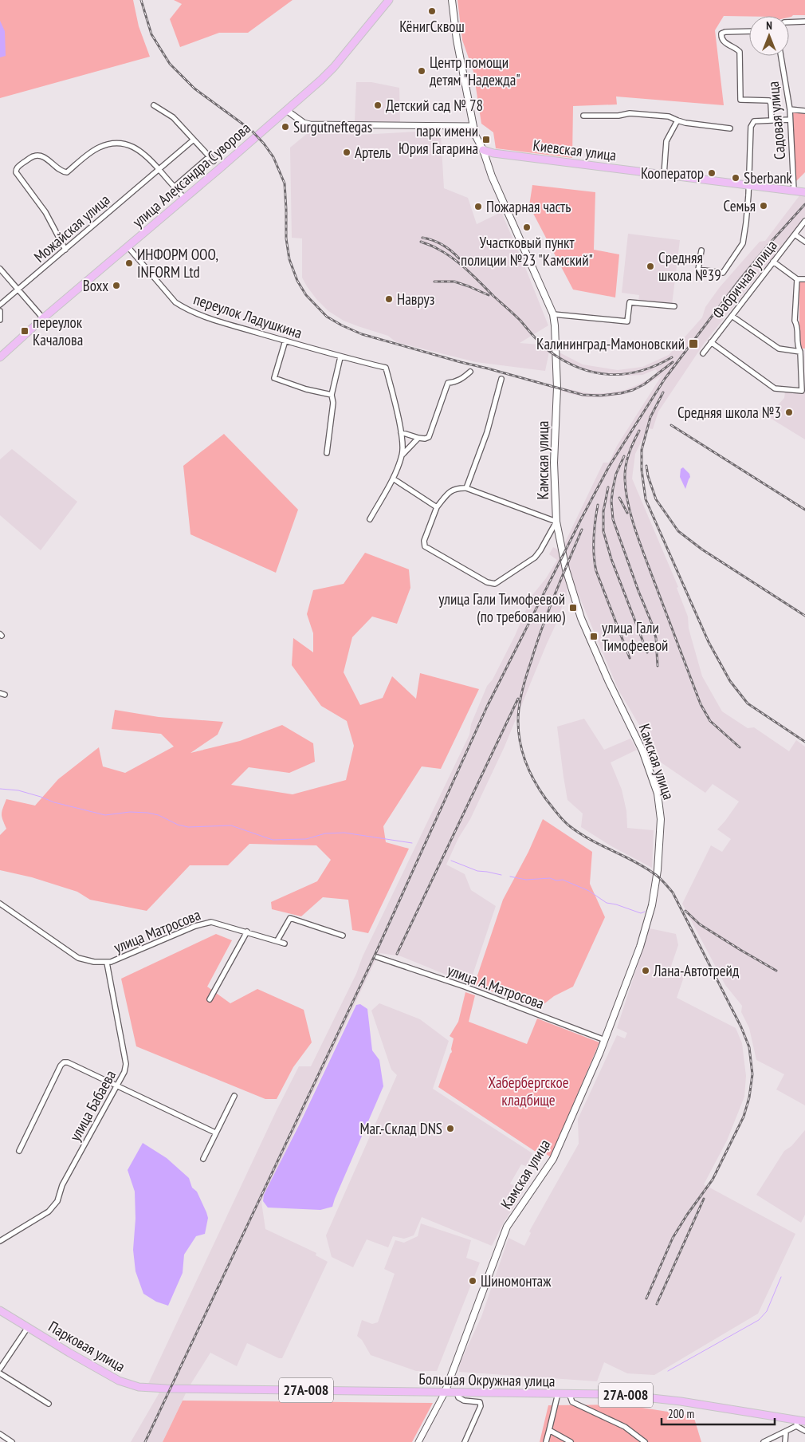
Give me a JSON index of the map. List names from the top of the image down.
{
  "streets": {
    "main road": [
      "Киевская улица",
      "улица Александра Суворова",
      "Камская улица",
      "Парковая улица",
      "Большая Окружная улица",
      "27А-008"
    ],
    "street": [
      "Садовая улица",
      "Можайская улица",
      "Фабричная улица",
      "переулок Ладушкина",
      "улица Матросова",
      "улица А.Матросова",
      "улица Бабаева"
    ]
  },
  "crossings": [
    ["Садовая улица", "Киевская улица"],
    ["Киевская улица", "Камская улица"],
    ["улица Александра Суворова", "переулок Ладушкина"],
    ["Камская улица", "улица А.Матросова"],
    ["Камская улица", "Большая Окружная улица"],
    ["улица Матросова", "улица Бабаева"],
    ["Парковая улица", "Большая Окружная улица"]
  ],
  "parks": ["Хабербергское кладбище"],
  "places": {
    "other": [
      "КёнигСквош",
      "Центр помощи детям \"Надежда\"",
      "Детский сад № 78",
      "Surgutneftegas",
      "Артель",
      "Кооператор",
      "Sberbank",
      "Семья",
      "Пожарная часть",
      "Участковый пункт полиции №23 \"Камский\"",
      "ИНФОРМ ООО, INFORM Ltd",
      "Средняя школа №39",
      "Boxx",
      "Навруз",
      "Средняя школа №3",
      "Лана-Автотрейд",
      "Маг.-Склад DNS",
      "Шиномонтаж"
    ],
    "transit": [
      "парк имени Юрия Гагарина",
      "переулок Качалова",
      "Калининград-Мамоновский",
      "улица Гали Тимофеевой (по требованию)",
      "улица Гали Тимофеевой"
    ]
  },
  "scale_bar": "200 m",
  "north": "top"
}
